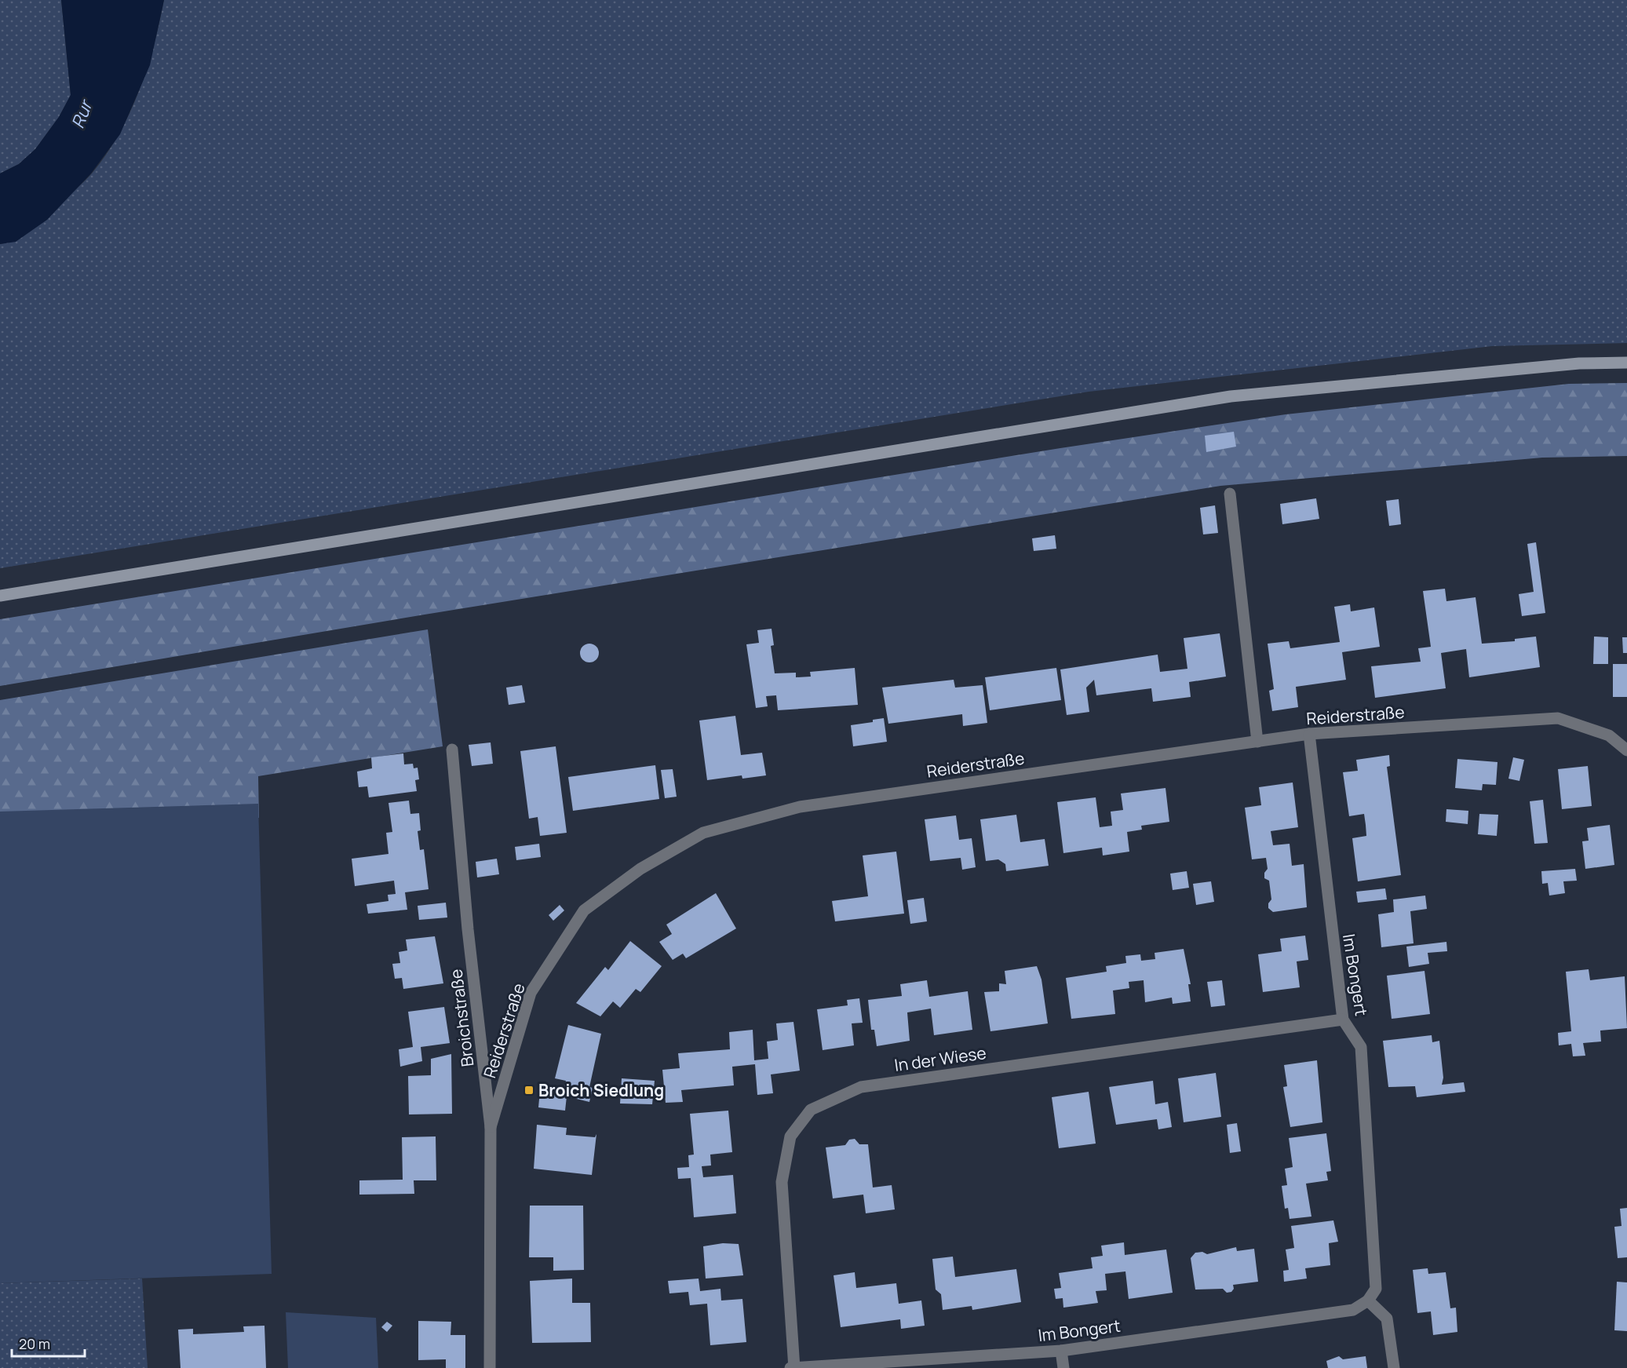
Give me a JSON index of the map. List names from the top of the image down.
{
  "streets": {
    "street": [
      "Reiderstraße",
      "Im Bongert",
      "Broichstraße",
      "In der Wiese"
    ]
  },
  "crossings": [
    ["Reiderstraße", "Im Bongert"],
    ["Reiderstraße", "Broichstraße"],
    ["Im Bongert", "In der Wiese"]
  ],
  "water": ["Rur"],
  "places": {
    "transit": ["Broich Siedlung"]
  },
  "scale_bar": "20 m"
}
